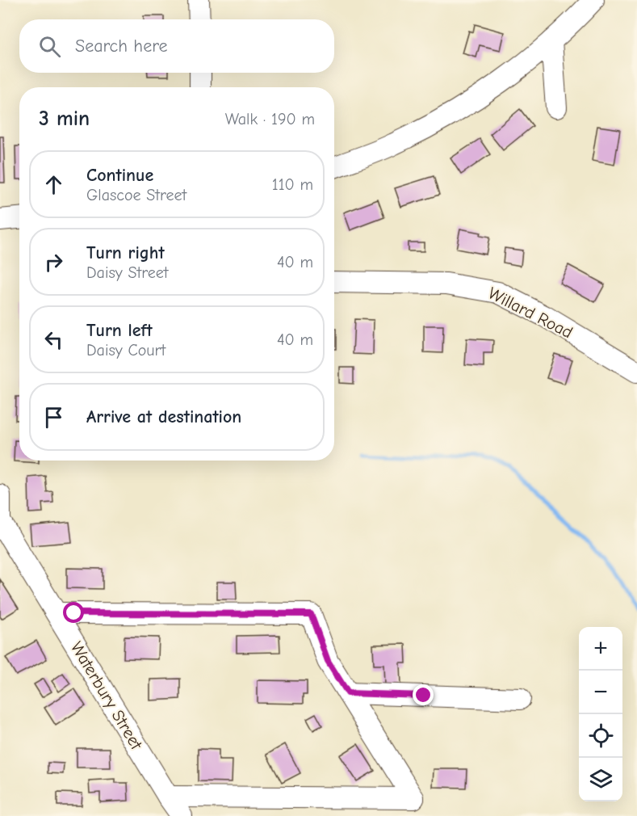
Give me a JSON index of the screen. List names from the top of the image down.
{
  "streets": {
    "street": ["Willard Road", "Waterbury Street"]
  },
  "page": {
    "search": "Search here",
    "heading": ["3 min", "Walk · 190 m"],
    "list": [
      ["Continue", "Glascoe Street", "110 m"],
      ["Turn right", "Daisy Street", "40 m"],
      ["Turn left", "Daisy Court", "40 m"],
      "Arrive at destination"
    ],
    "map_buttons": ["+", "−"]
  }
}
